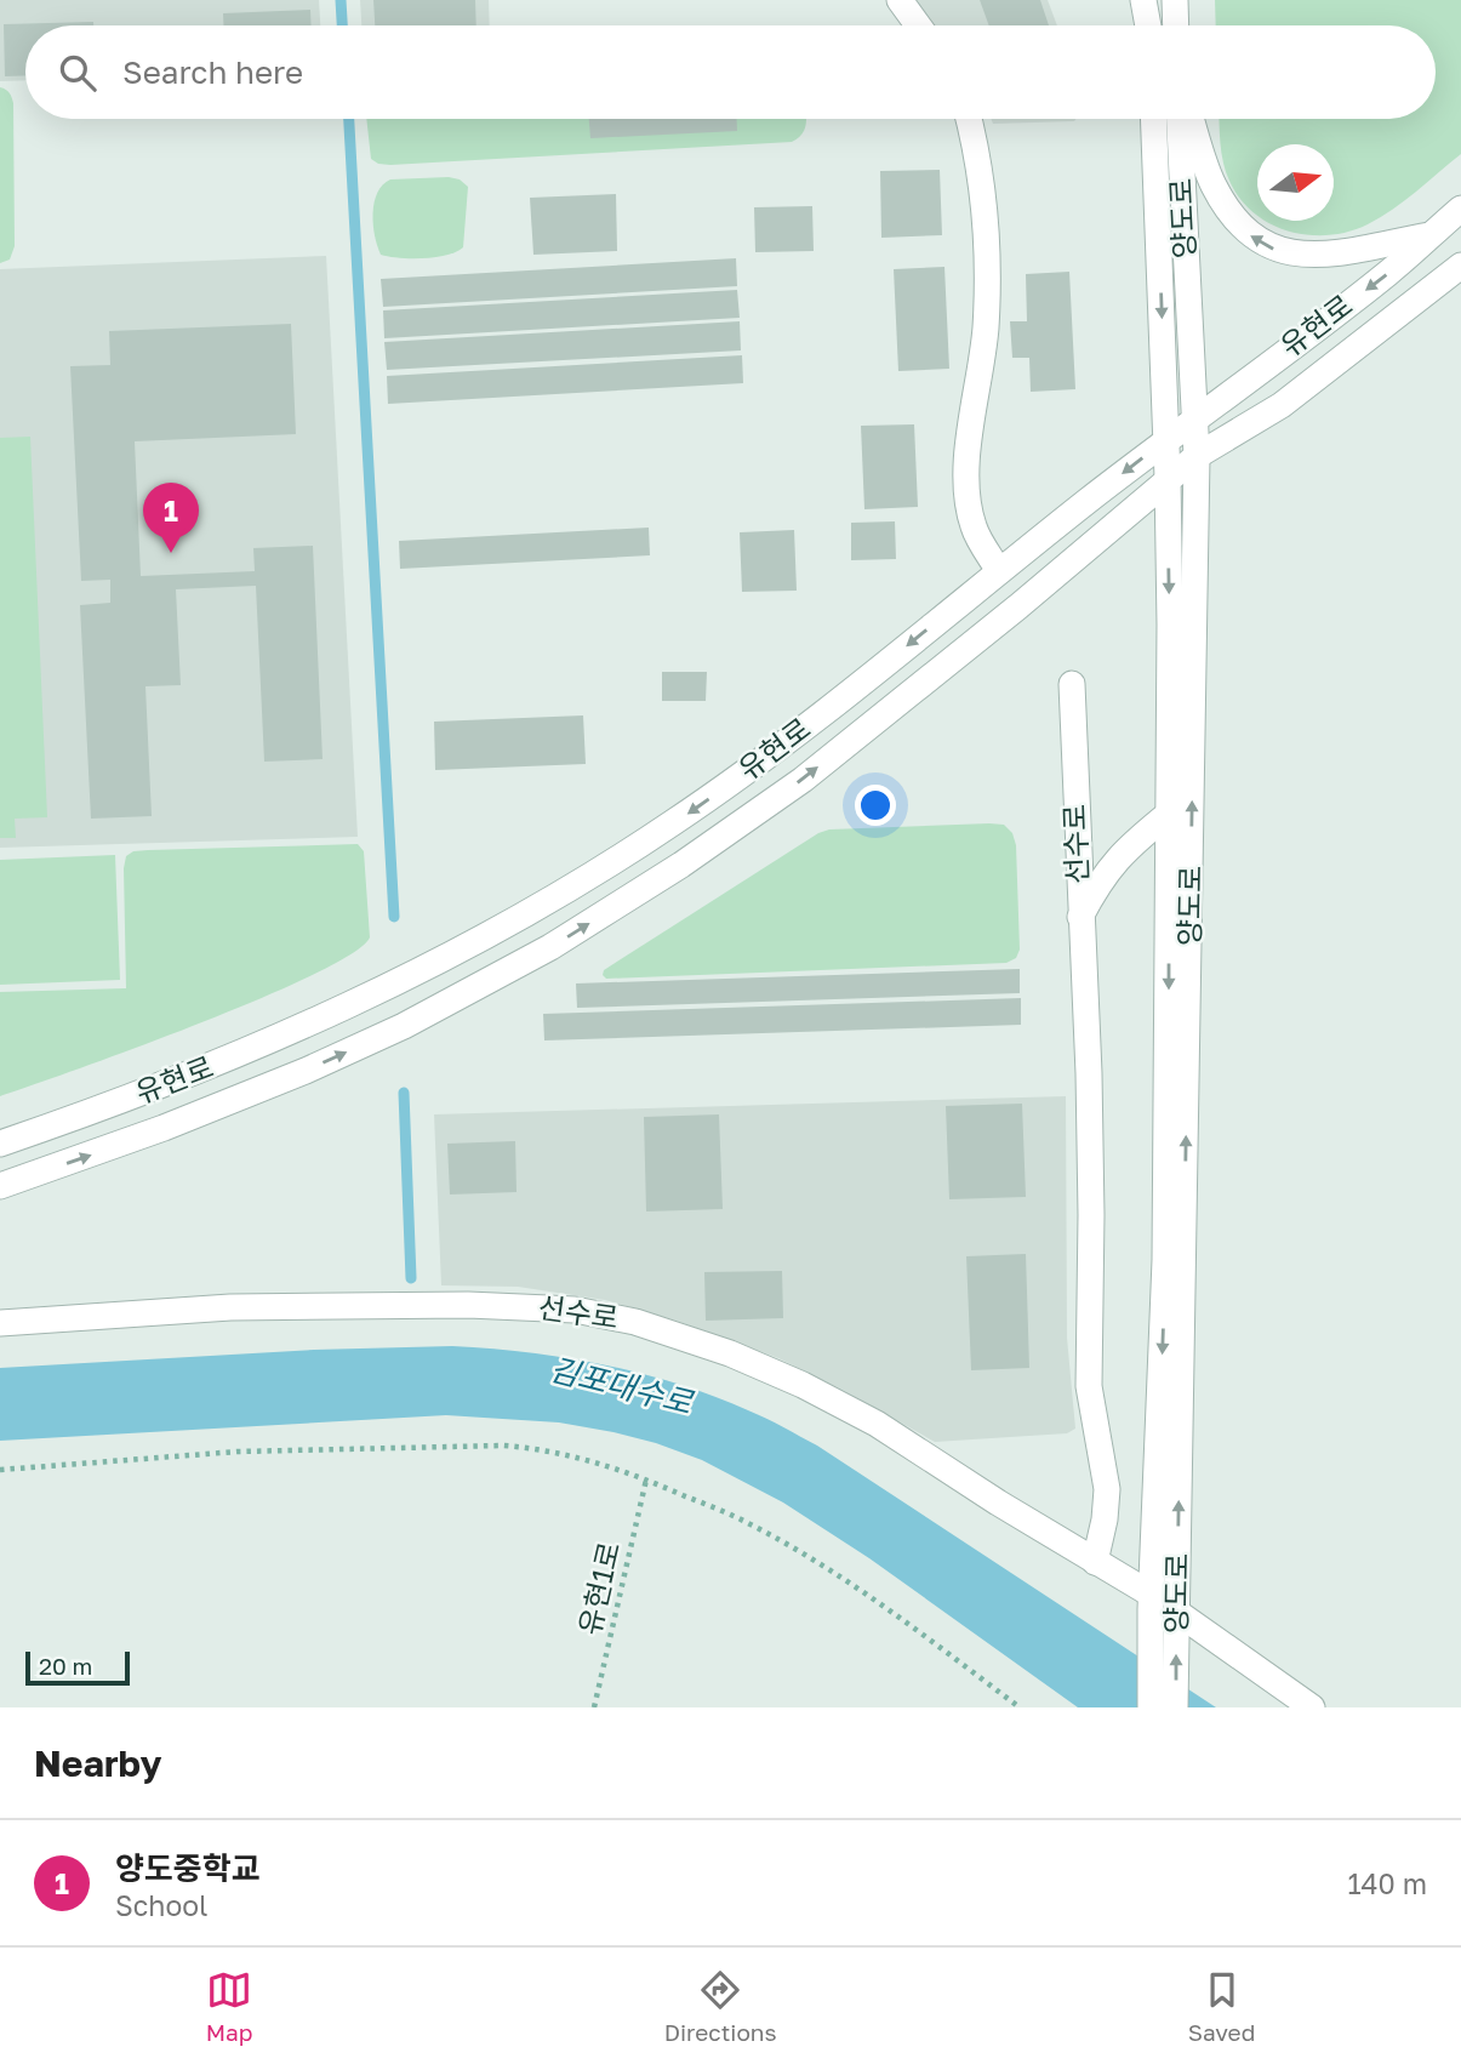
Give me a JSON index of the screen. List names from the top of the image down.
{
  "streets": {
    "street": ["양도로", "유현로", "선수로"],
    "path": ["유현1로"]
  },
  "crossings": [
    ["양도로", "유현로"],
    ["양도로", "선수로"]
  ],
  "water": ["김포대수로"],
  "scale_bar": "20 m",
  "north": "right",
  "page": {
    "search": "Search here",
    "pins": "1",
    "scale": "20 m",
    "heading": "Nearby",
    "list": [
      {
        "mark": "1",
        "name": "양도중학교",
        "note": "School",
        "value": "140 m"
      }
    ],
    "nav": ["Map", "Directions", "Saved"]
  }
}
